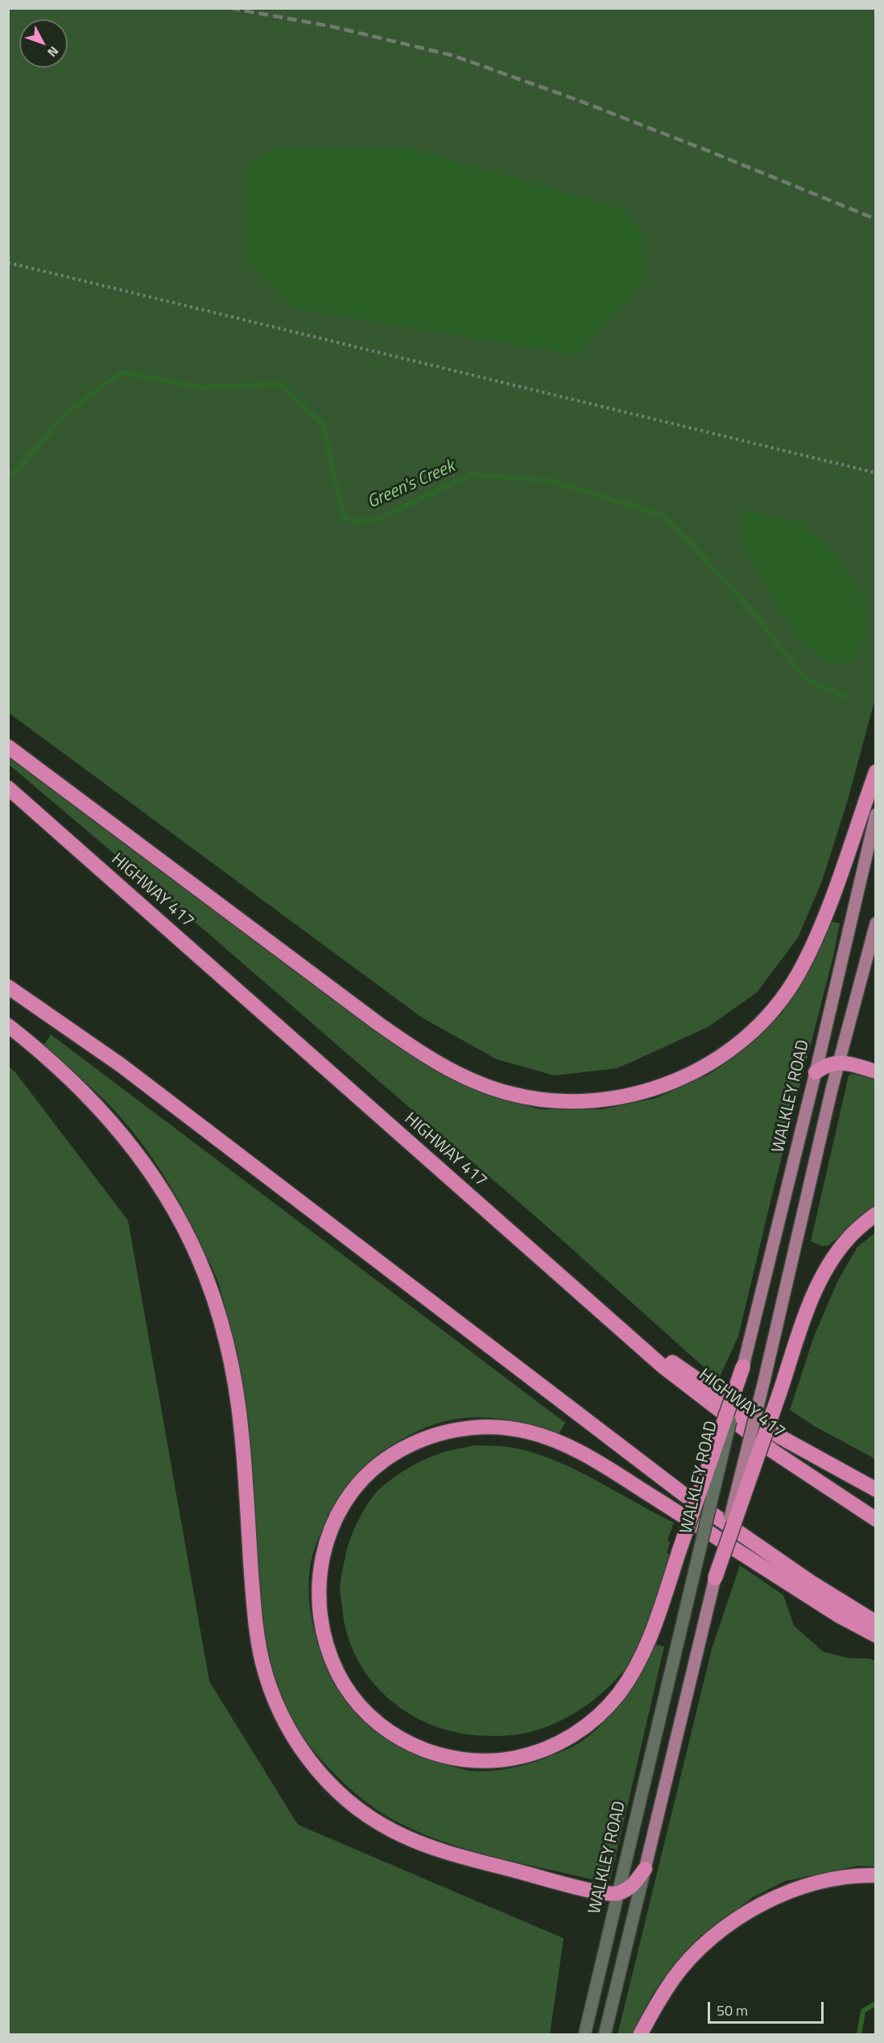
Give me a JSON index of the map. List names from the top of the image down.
{
  "streets": {
    "highway": ["HIGHWAY 417"],
    "main road": ["WALKLEY ROAD"]
  },
  "water": ["Green's Creek"],
  "scale_bar": "50 m",
  "north": "bottom right"
}
